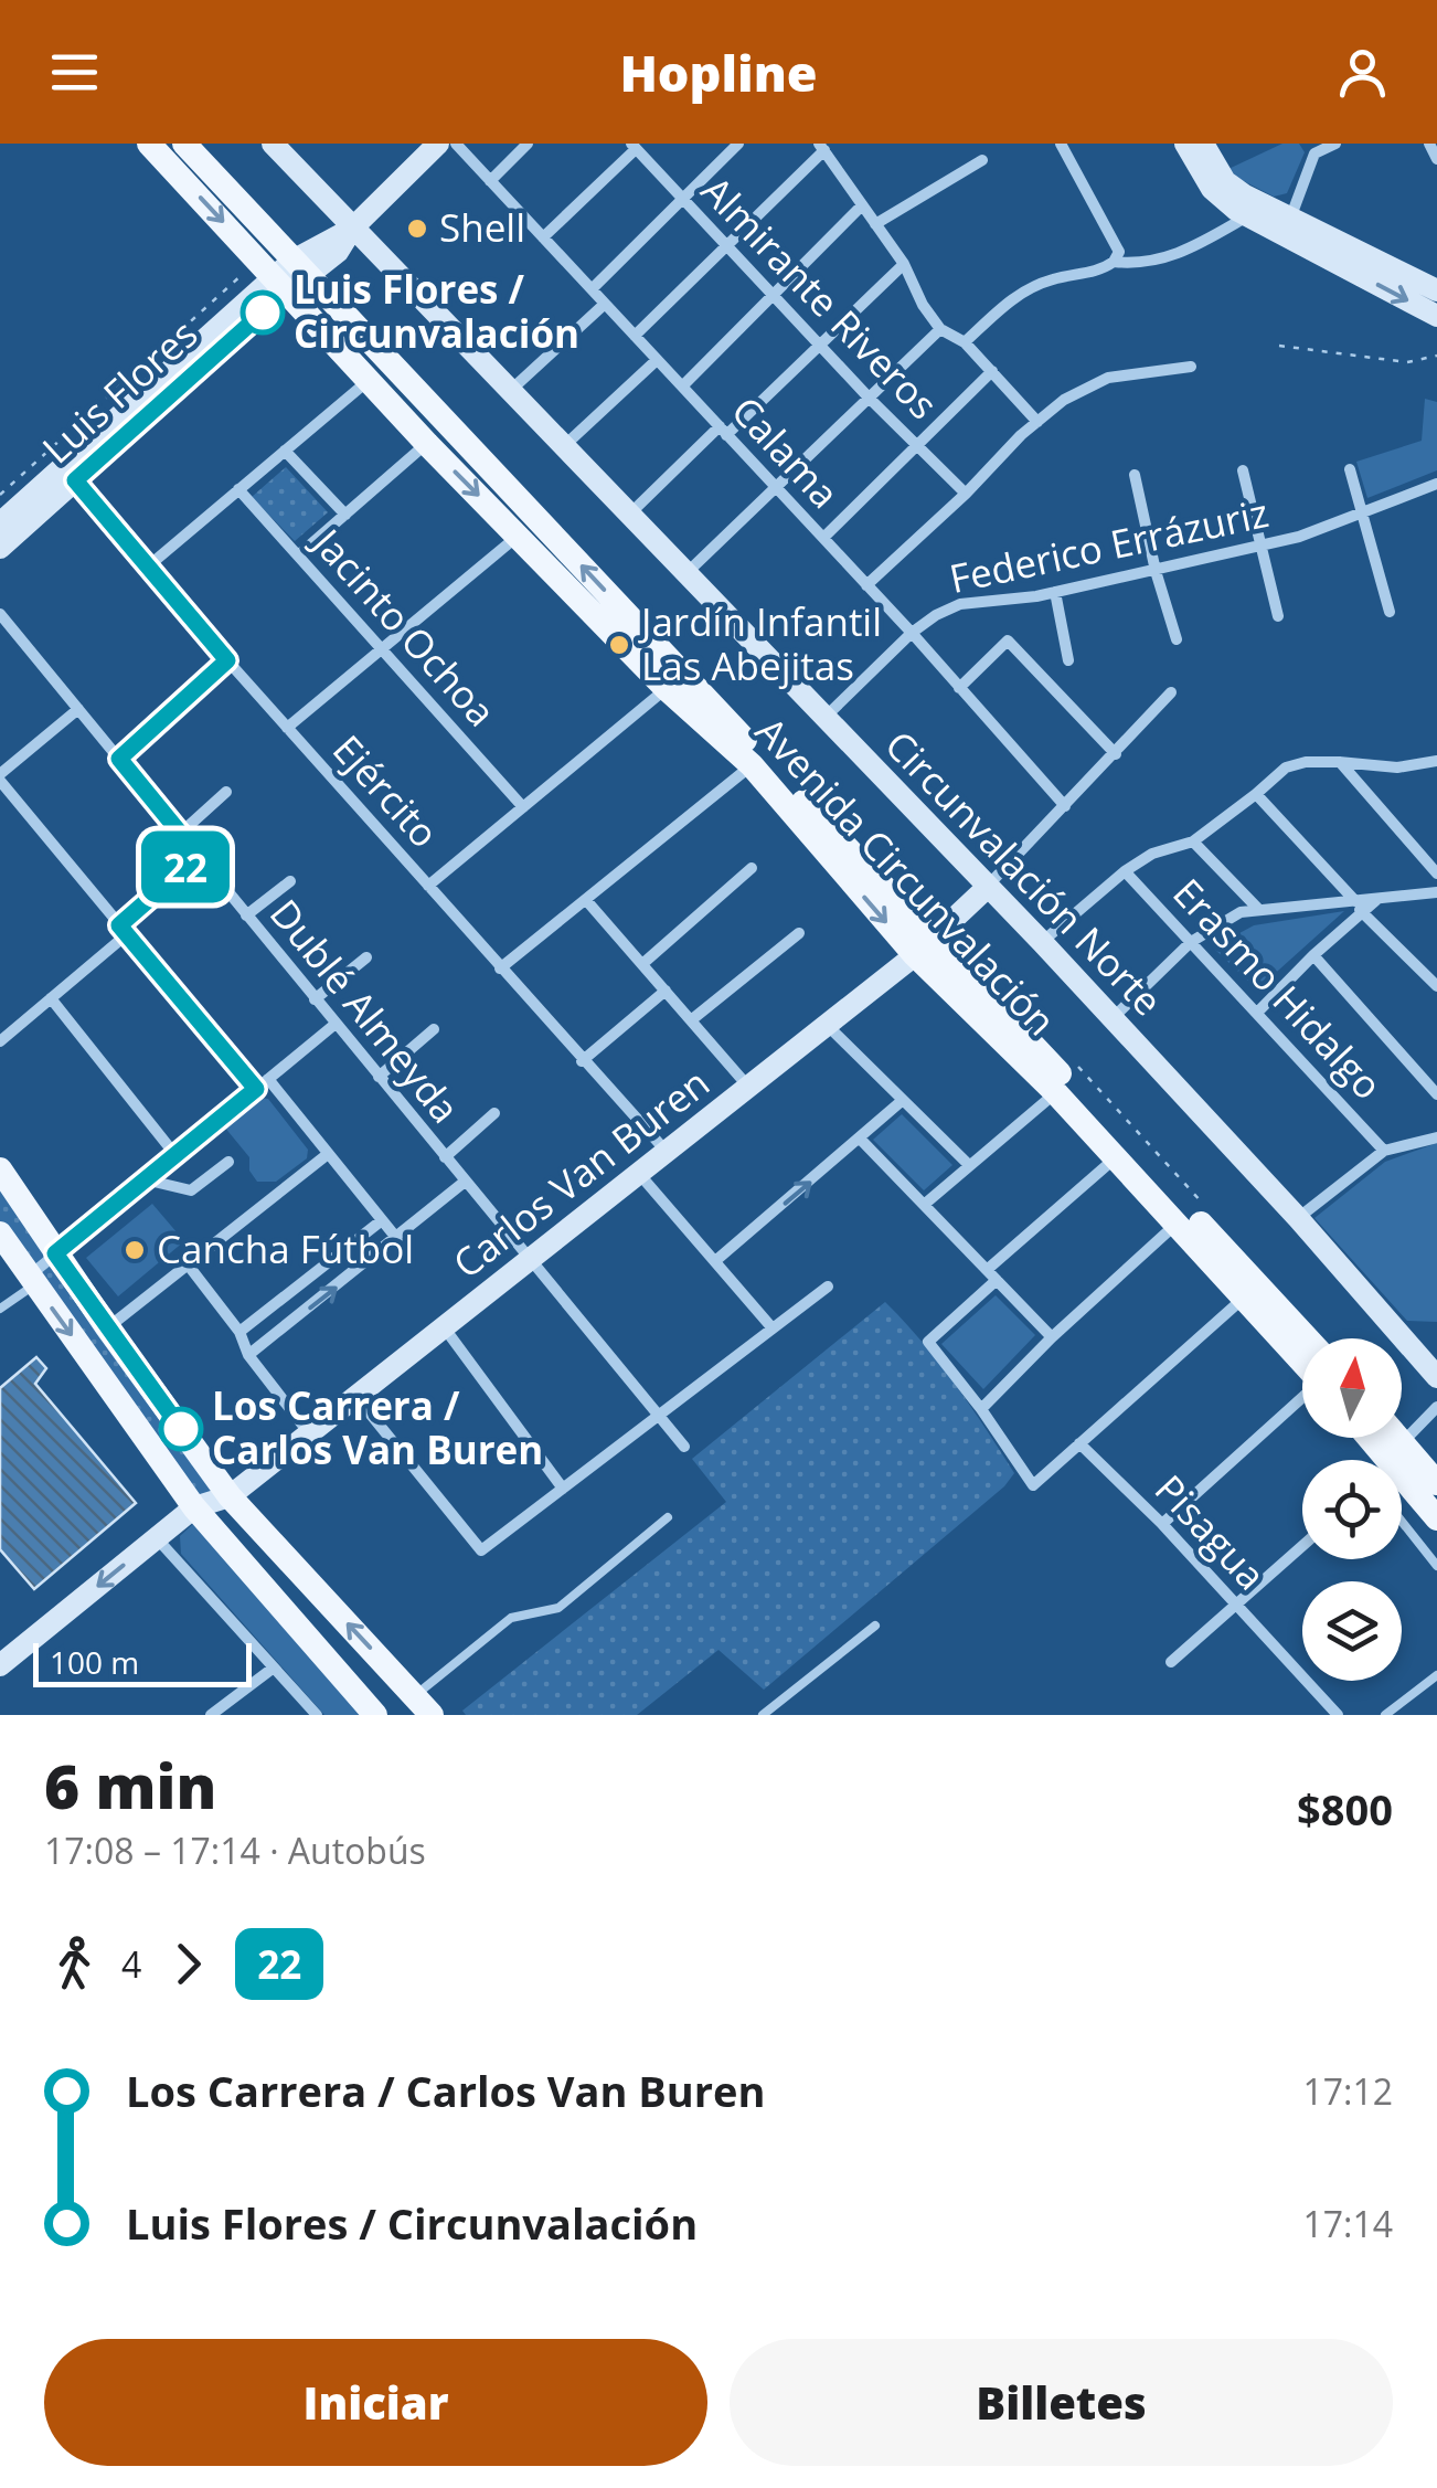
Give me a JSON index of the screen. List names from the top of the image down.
{
  "streets": {
    "main road": ["Avenida Circunvalación"],
    "street": [
      "Almirante Riveros",
      "Luis Flores",
      "Calama",
      "Federico Errázuriz",
      "Jacinto Ochoa",
      "Ejército",
      "Circunvalación Norte",
      "Erasmo Hidalgo",
      "Dublé Almeyda",
      "Carlos Van Buren",
      "Pisagua"
    ]
  },
  "crossings": [
    ["Luis Flores", "Ejército"],
    ["Luis Flores", "Circunvalación Norte"],
    ["Luis Flores", "Avenida Circunvalación"],
    ["Calama", "Federico Errázuriz"],
    ["Calama", "Carlos Van Buren"],
    ["Federico Errázuriz", "Circunvalación Norte"],
    ["Ejército", "Carlos Van Buren"],
    ["Circunvalación Norte", "Carlos Van Buren"],
    ["Avenida Circunvalación", "Carlos Van Buren"],
    ["Dublé Almeyda", "Carlos Van Buren"]
  ],
  "places": [
    "Shell",
    "Luis Flores / Circunvalación",
    "Jardín Infantil Las Abejitas",
    "Cancha Fútbol",
    "Los Carrera / Carlos Van Buren"
  ],
  "lines": ["bus line 22"],
  "scale_bar": "100 m",
  "north": "top",
  "page": {
    "header": "Hopline",
    "on_map": "22",
    "scale": "100 m",
    "heading": ["6 min", "17:08 – 17:14 · Autobús", "$800"],
    "legs": ["4", "22"],
    "list": [
      {
        "name": "Los Carrera / Carlos Van Buren",
        "value": "17:12"
      },
      {
        "name": "Luis Flores / Circunvalación",
        "value": "17:14"
      }
    ],
    "buttons": ["Iniciar", "Billetes"]
  }
}
